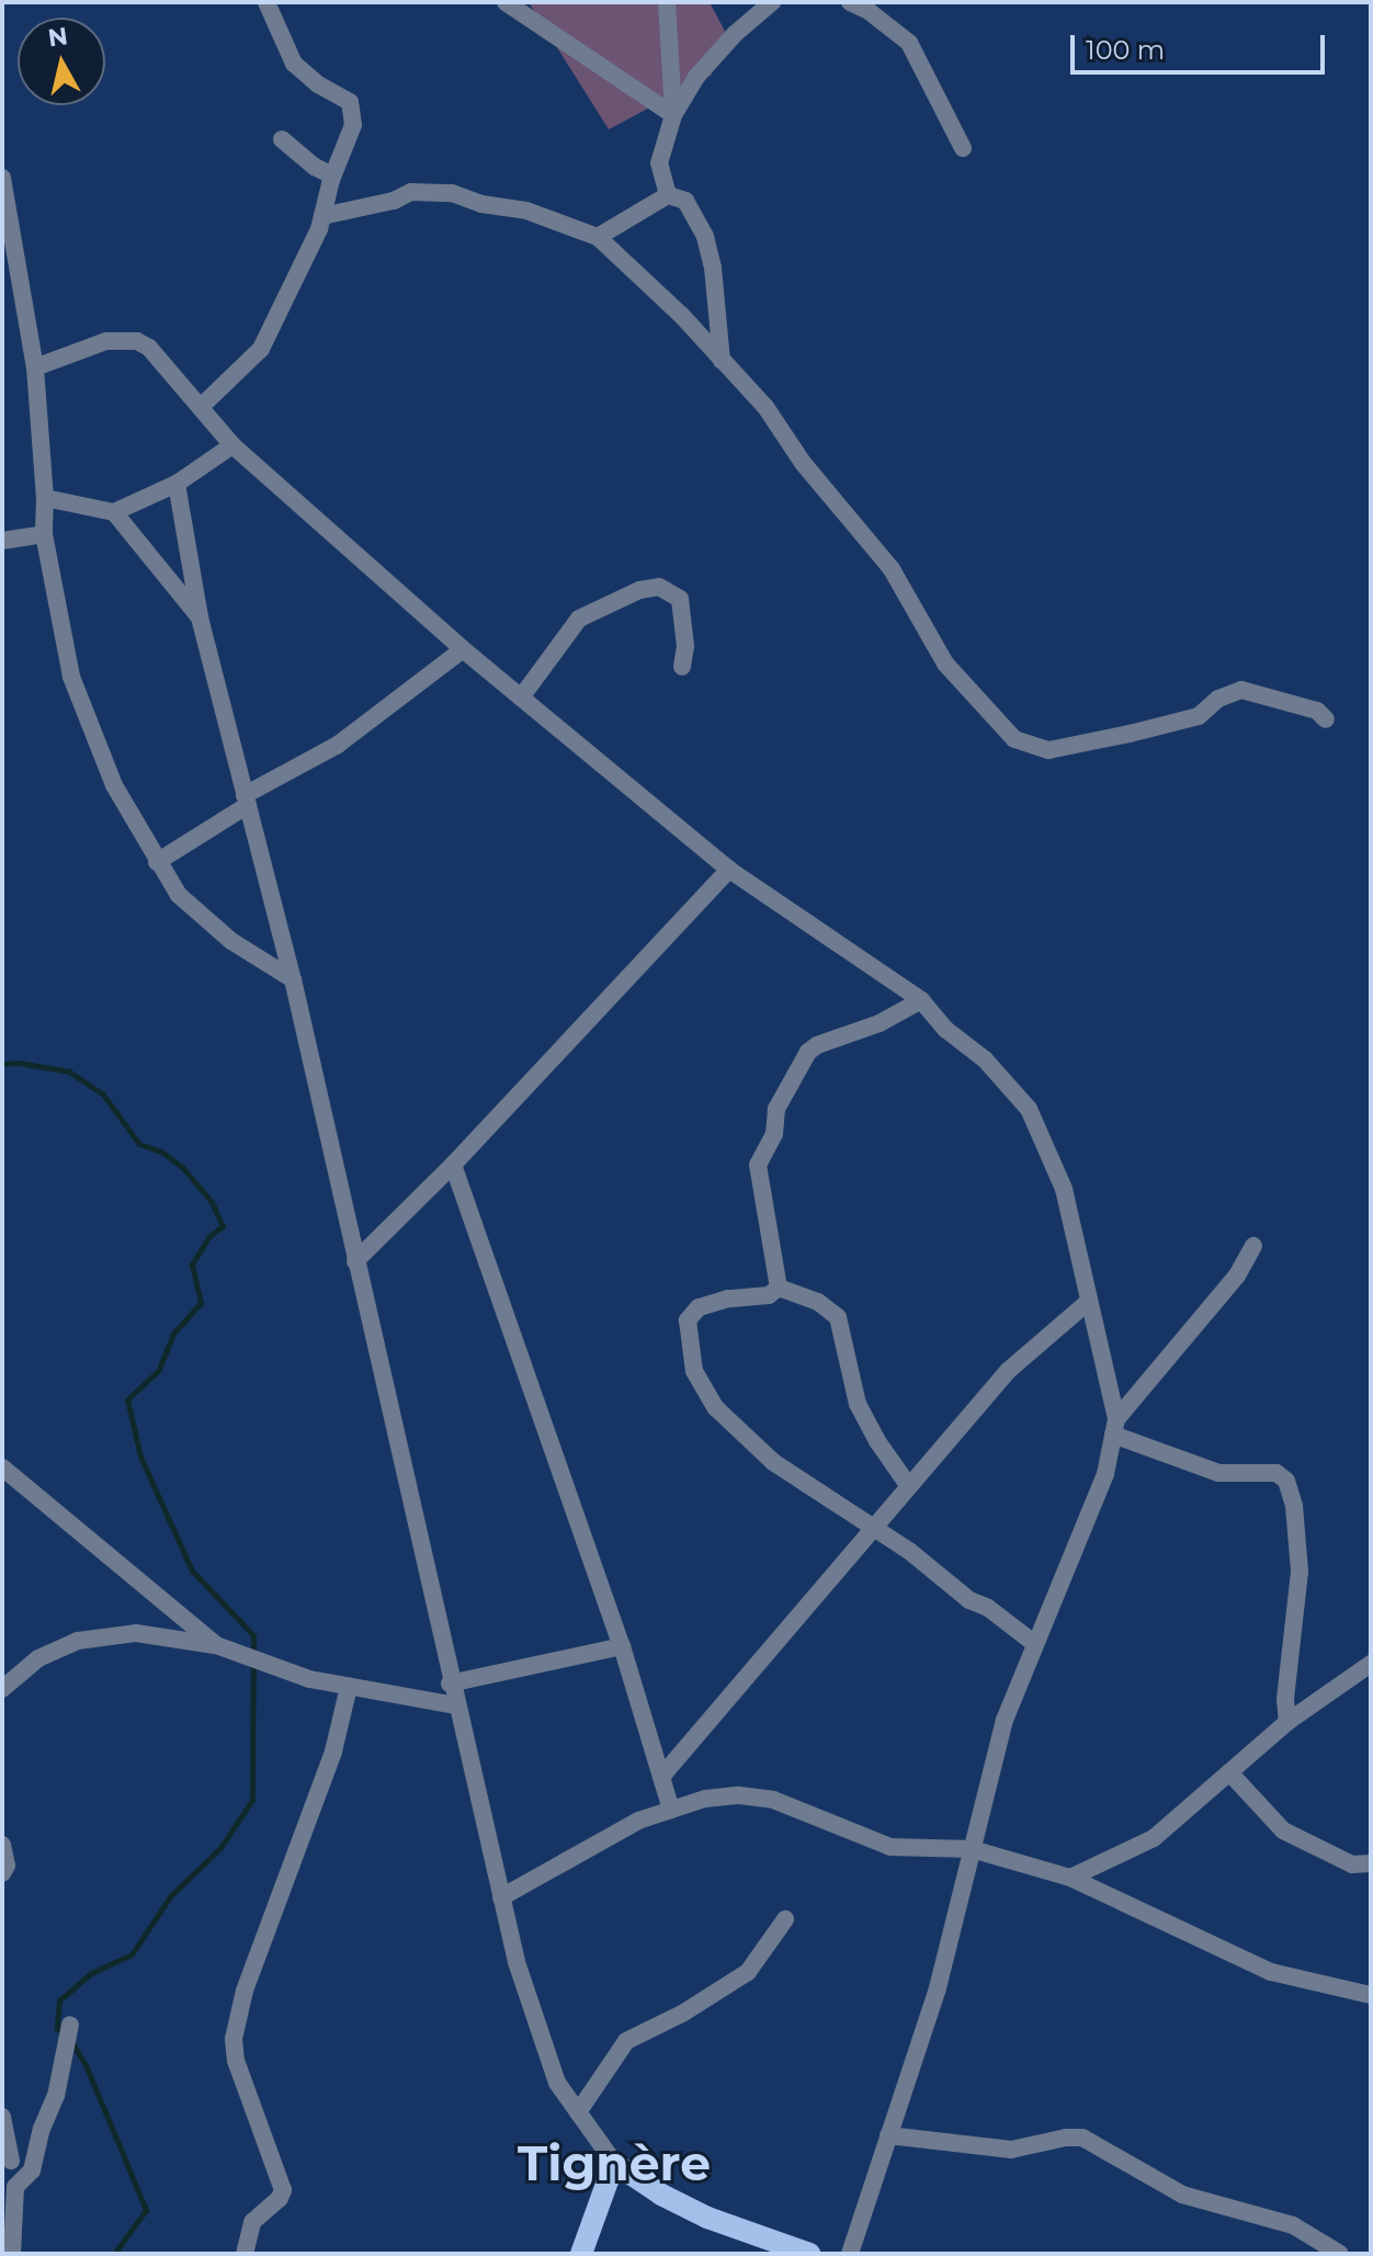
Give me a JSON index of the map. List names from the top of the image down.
{
  "districts": ["Tignère"],
  "scale_bar": "100 m",
  "north": "top"
}
